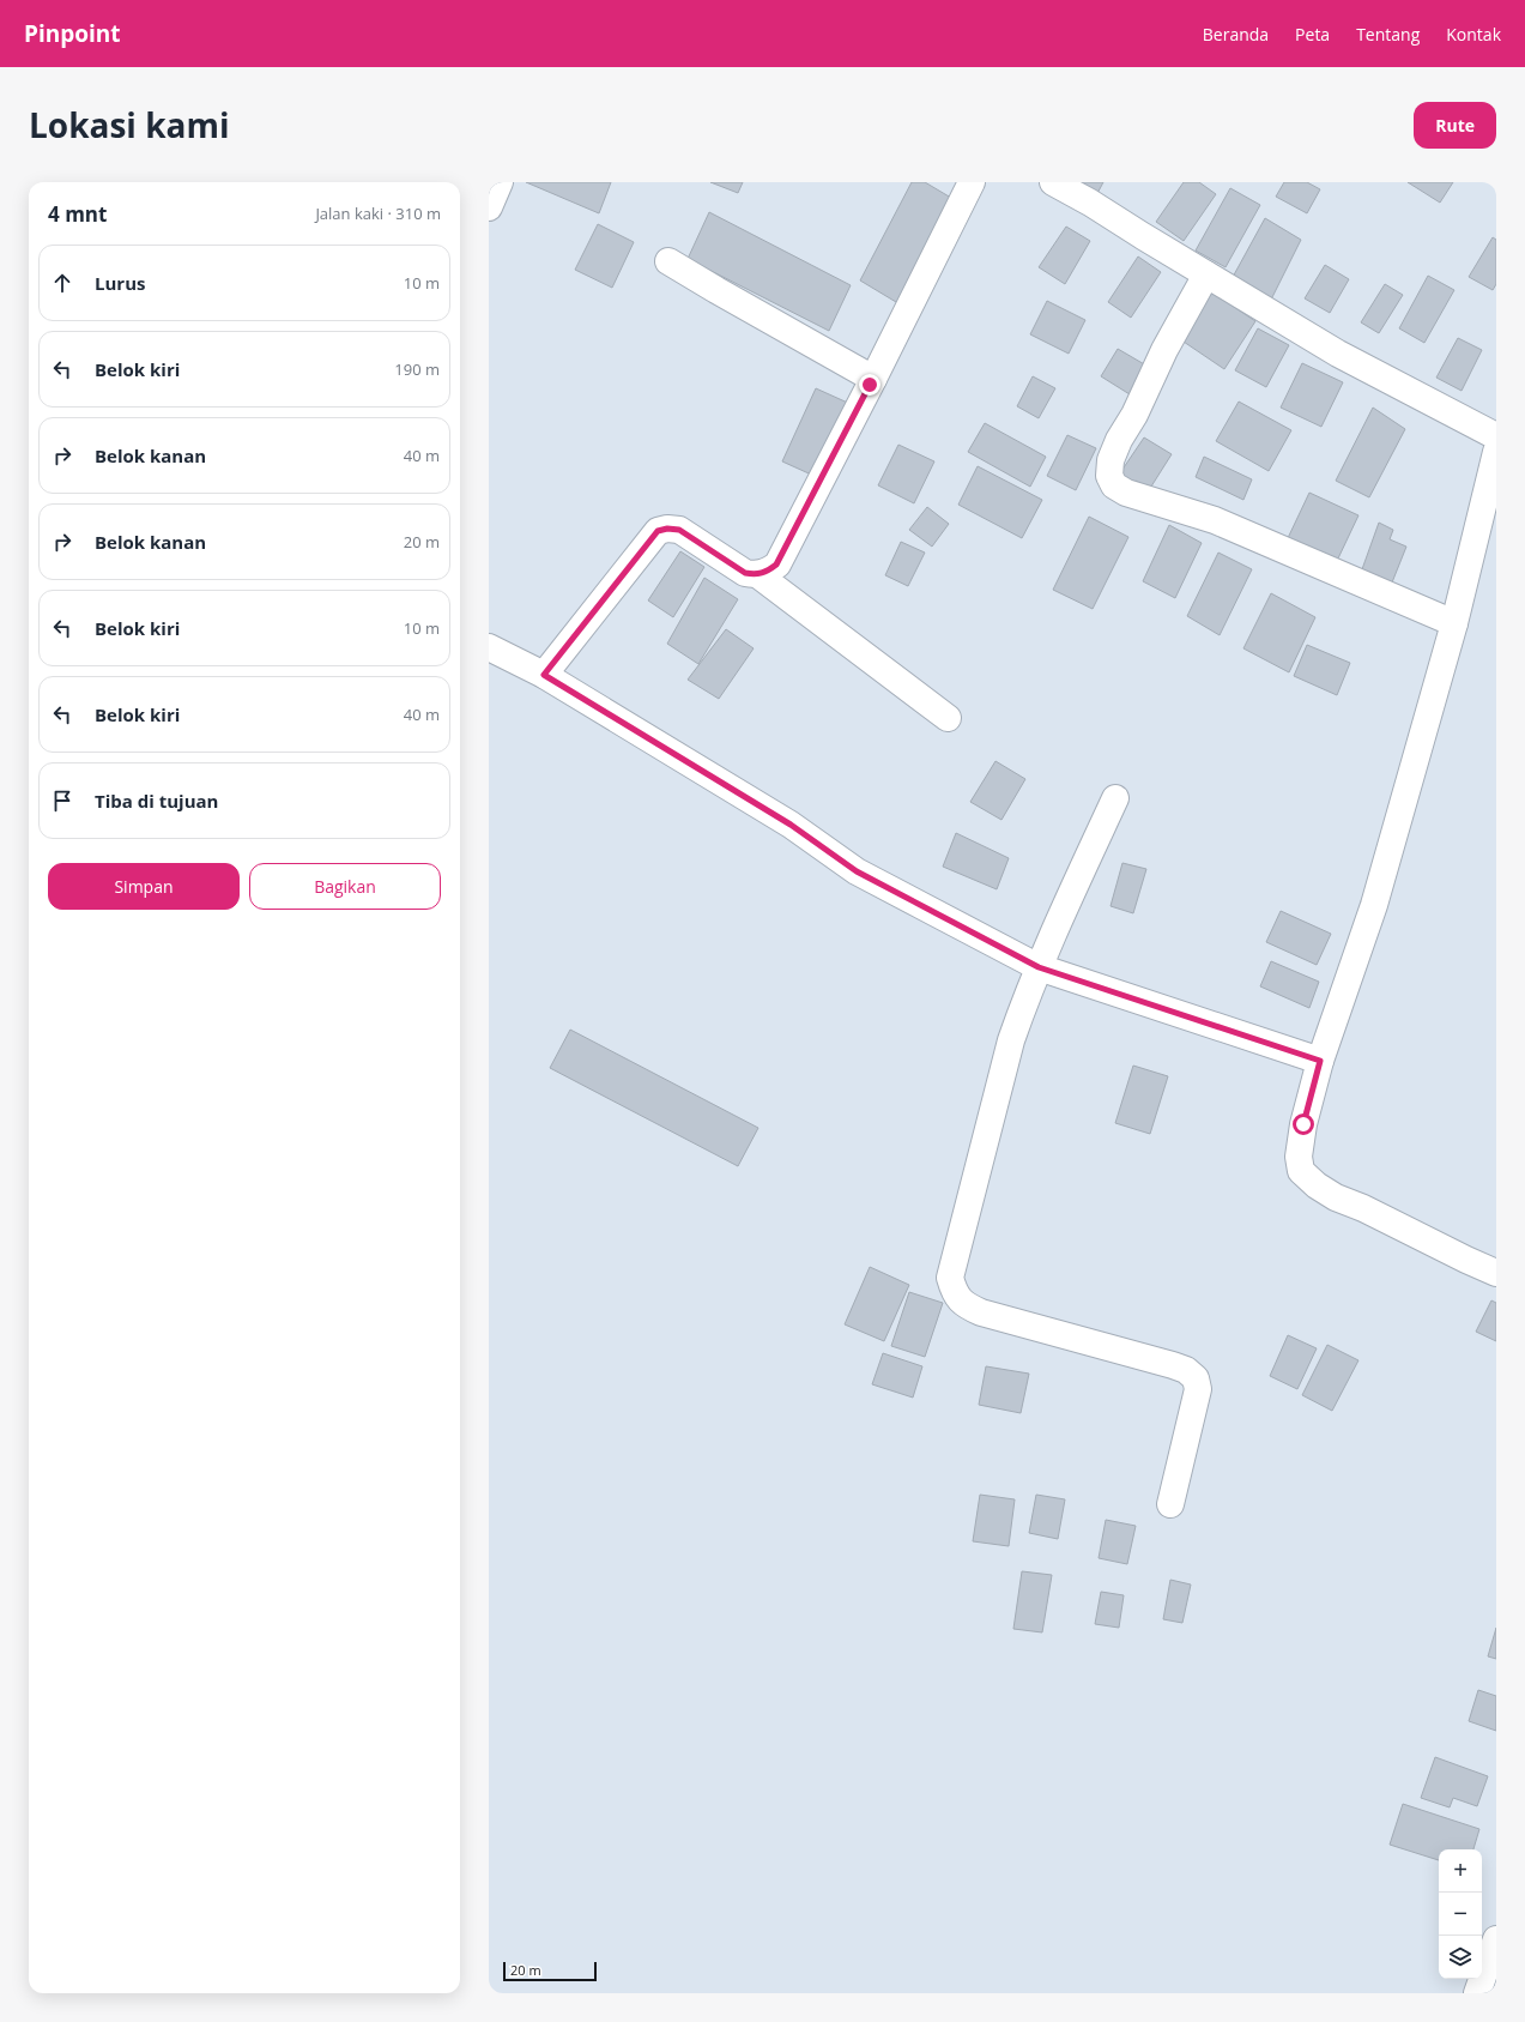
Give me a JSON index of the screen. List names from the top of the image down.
{
  "scale_bar": "20 m",
  "page": {
    "header": "Pinpoint",
    "nav": [
      "Beranda",
      "Peta",
      "Tentang",
      "Kontak"
    ],
    "title": "Lokasi kami",
    "buttons": [
      "Rute",
      ["Simpan", "Bagikan"]
    ],
    "heading": ["4 mnt", "Jalan kaki · 310 m"],
    "list": [
      ["Lurus", "10 m"],
      ["Belok kiri", "190 m"],
      ["Belok kanan", "40 m"],
      ["Belok kanan", "20 m"],
      ["Belok kiri", "10 m"],
      ["Belok kiri", "40 m"],
      "Tiba di tujuan"
    ],
    "map_buttons": ["+", "−"],
    "scale": "20 m"
  }
}
